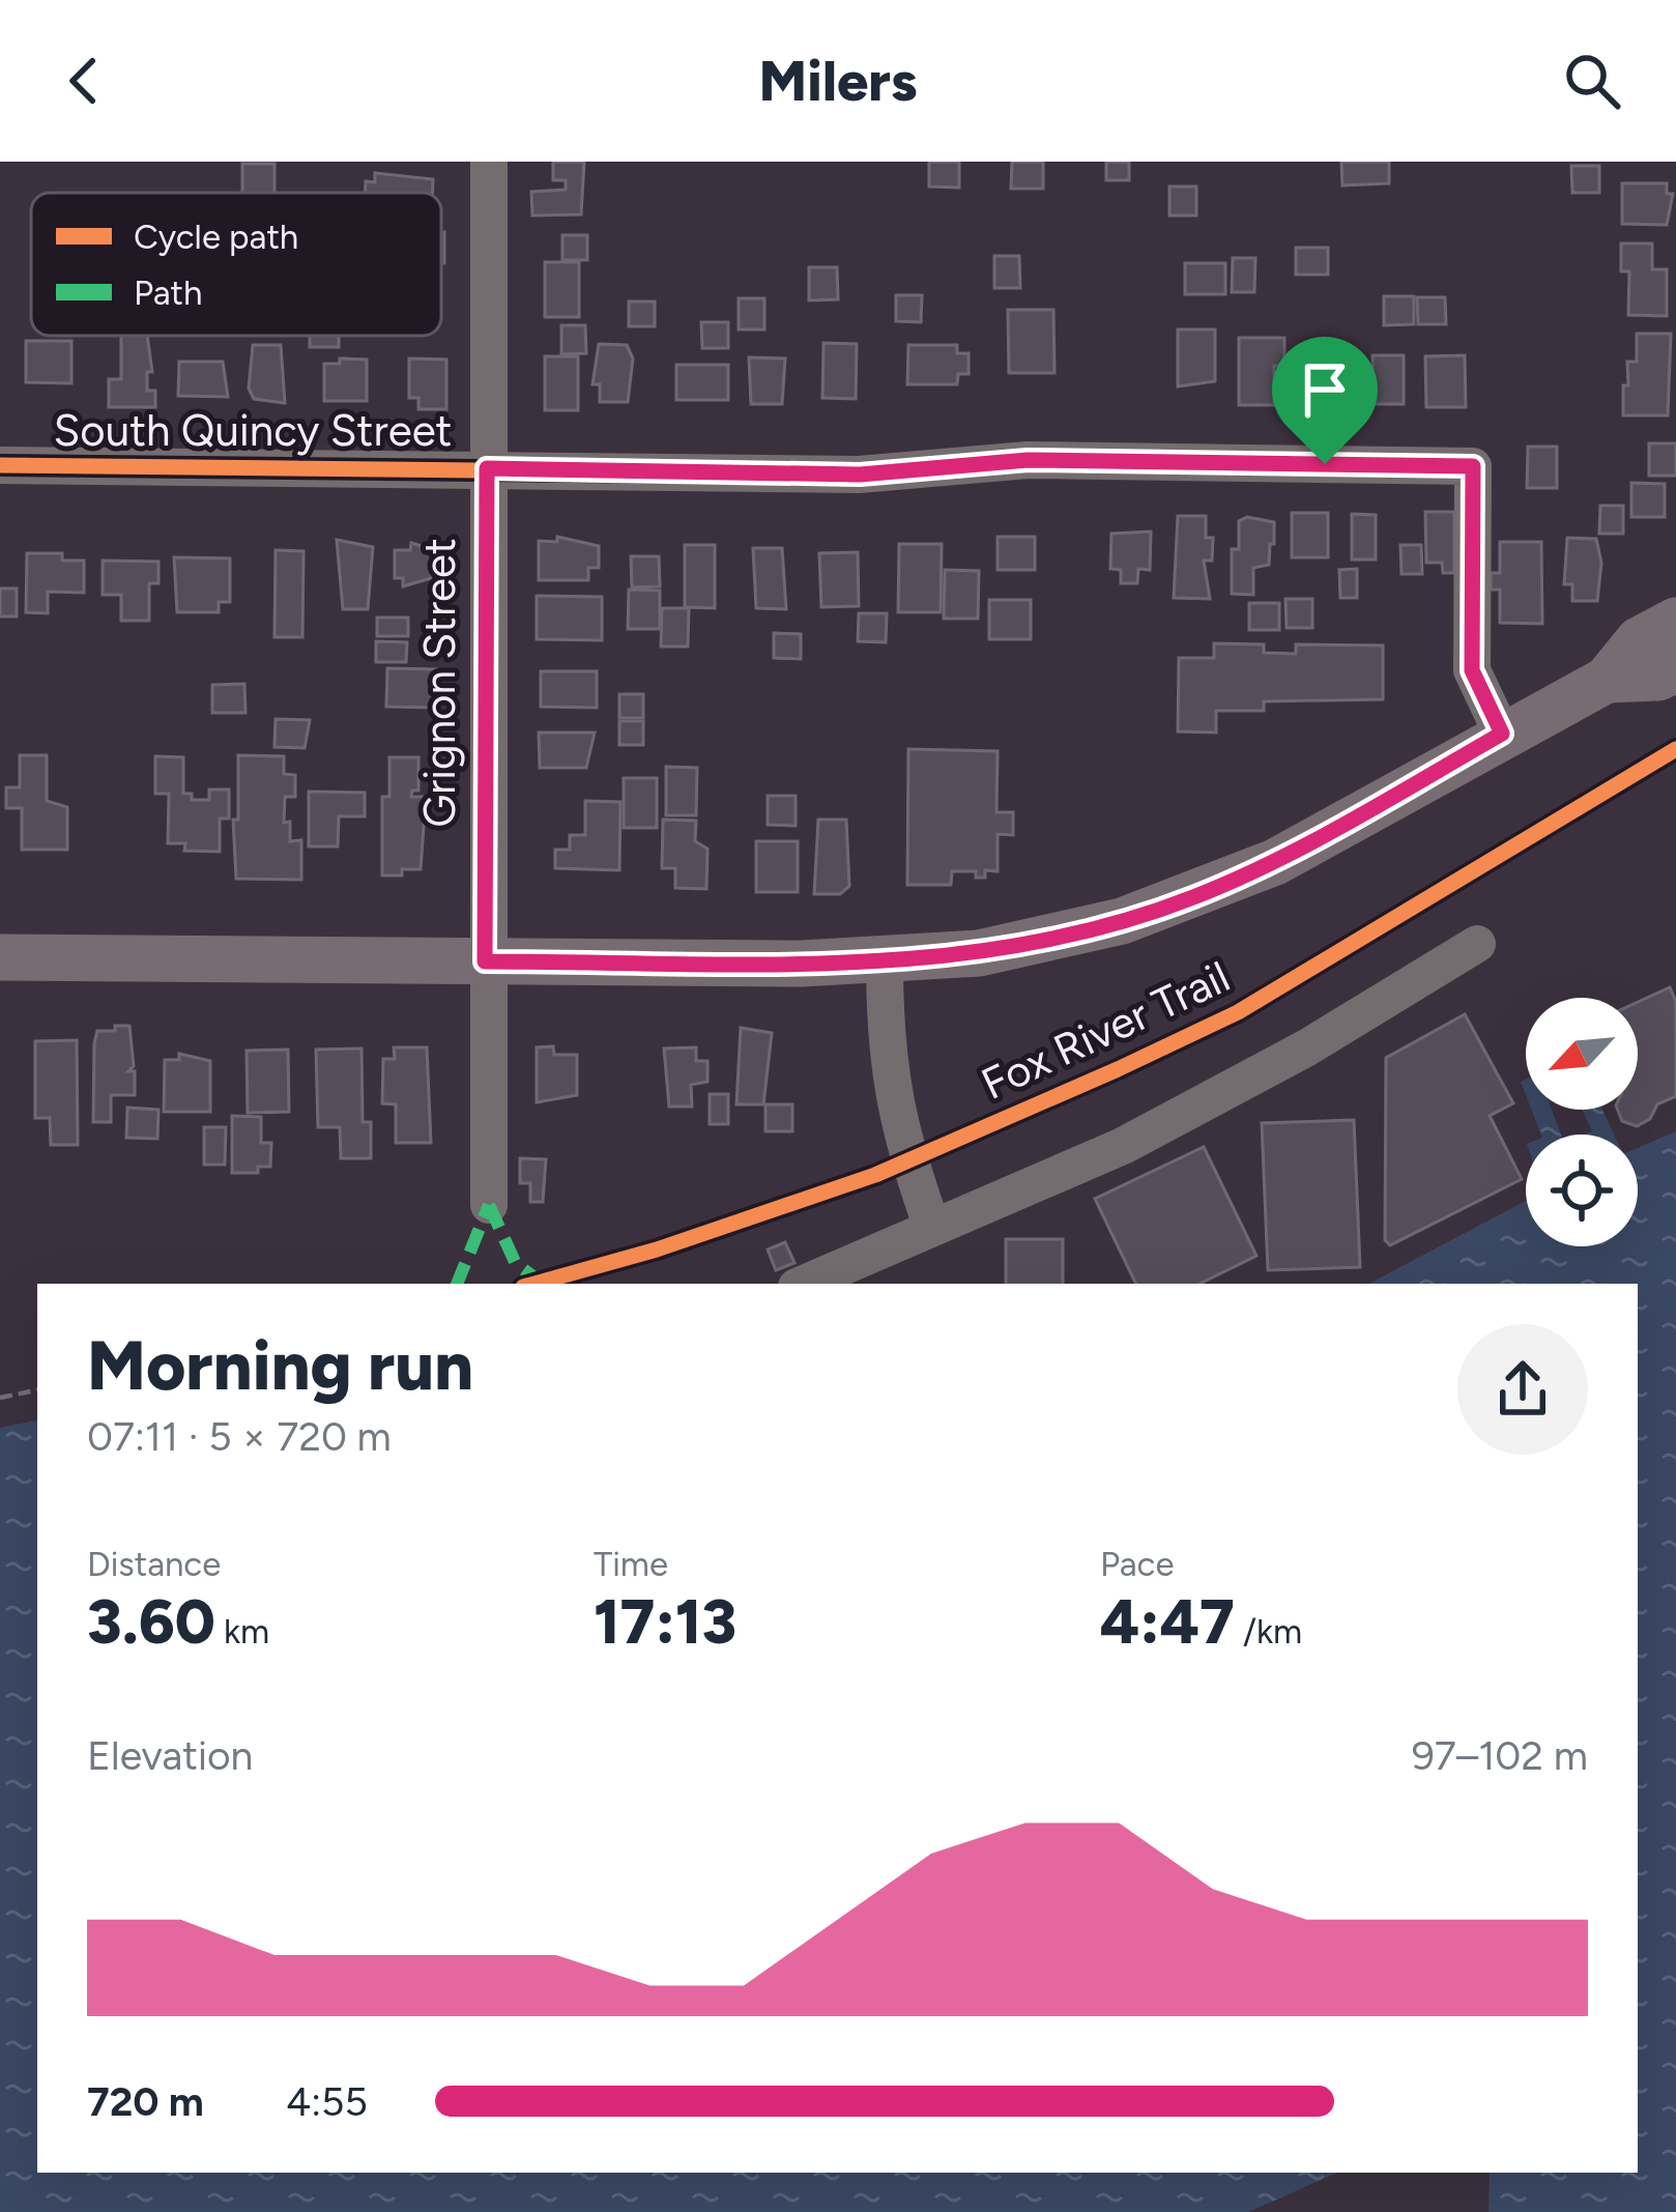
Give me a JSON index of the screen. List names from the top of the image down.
{
  "streets": {
    "street": ["South Quincy Street", "Grignon Street"],
    "cycle path": ["Fox River Trail"]
  },
  "crossings": [
    ["South Quincy Street", "Grignon Street"]
  ],
  "legend": ["Cycle path", "Path"],
  "north": "bottom left",
  "page": {
    "header": "Milers",
    "heading": ["Morning run", "07:11 · 5 × 720 m"],
    "stats": [
      ["Distance", "3.60 km"],
      ["Time", "17:13"],
      ["Pace", "4:47 /km"]
    ],
    "chart": ["Elevation", "97–102 m"],
    "list": [
      {
        "name": "720 m",
        "note": "4:55"
      }
    ]
  }
}
